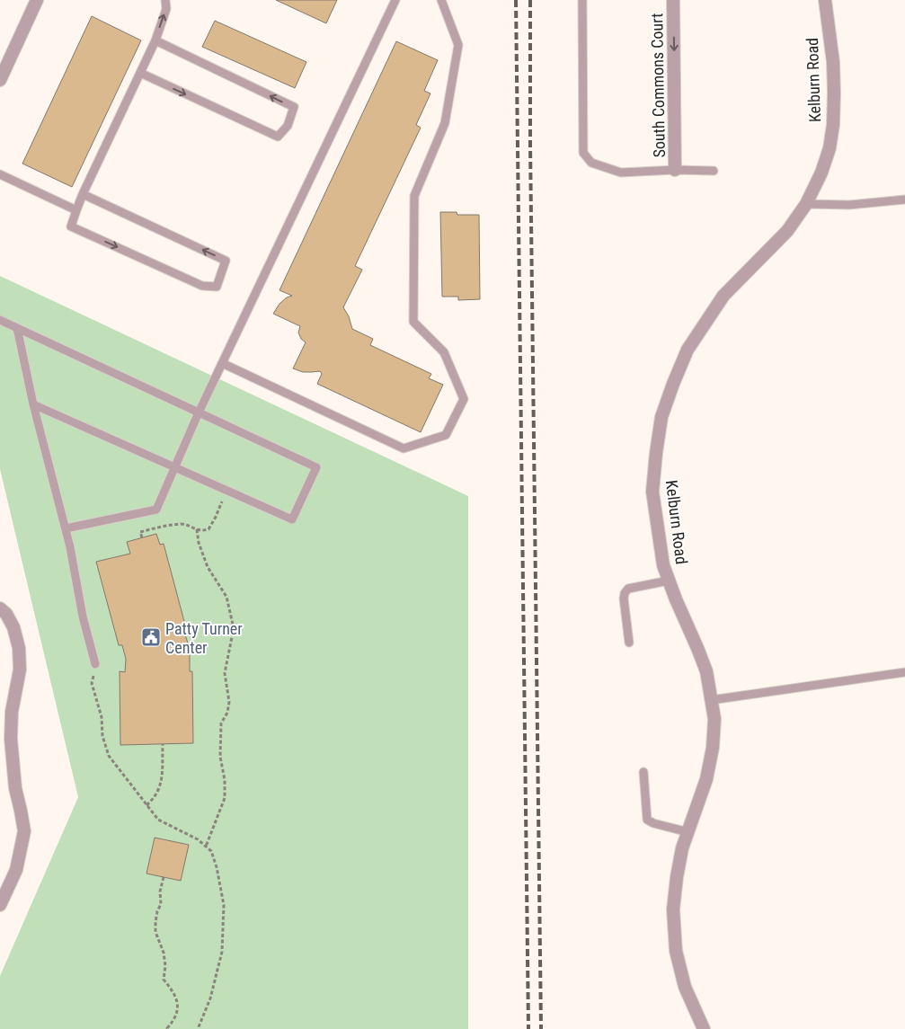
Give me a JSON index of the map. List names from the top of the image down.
{
  "streets": {
    "street": ["Kelburn Road", "South Commons Court"]
  },
  "one_way": ["South Commons Court"],
  "places": {
    "public building": ["Patty Turner Center"]
  }
}
